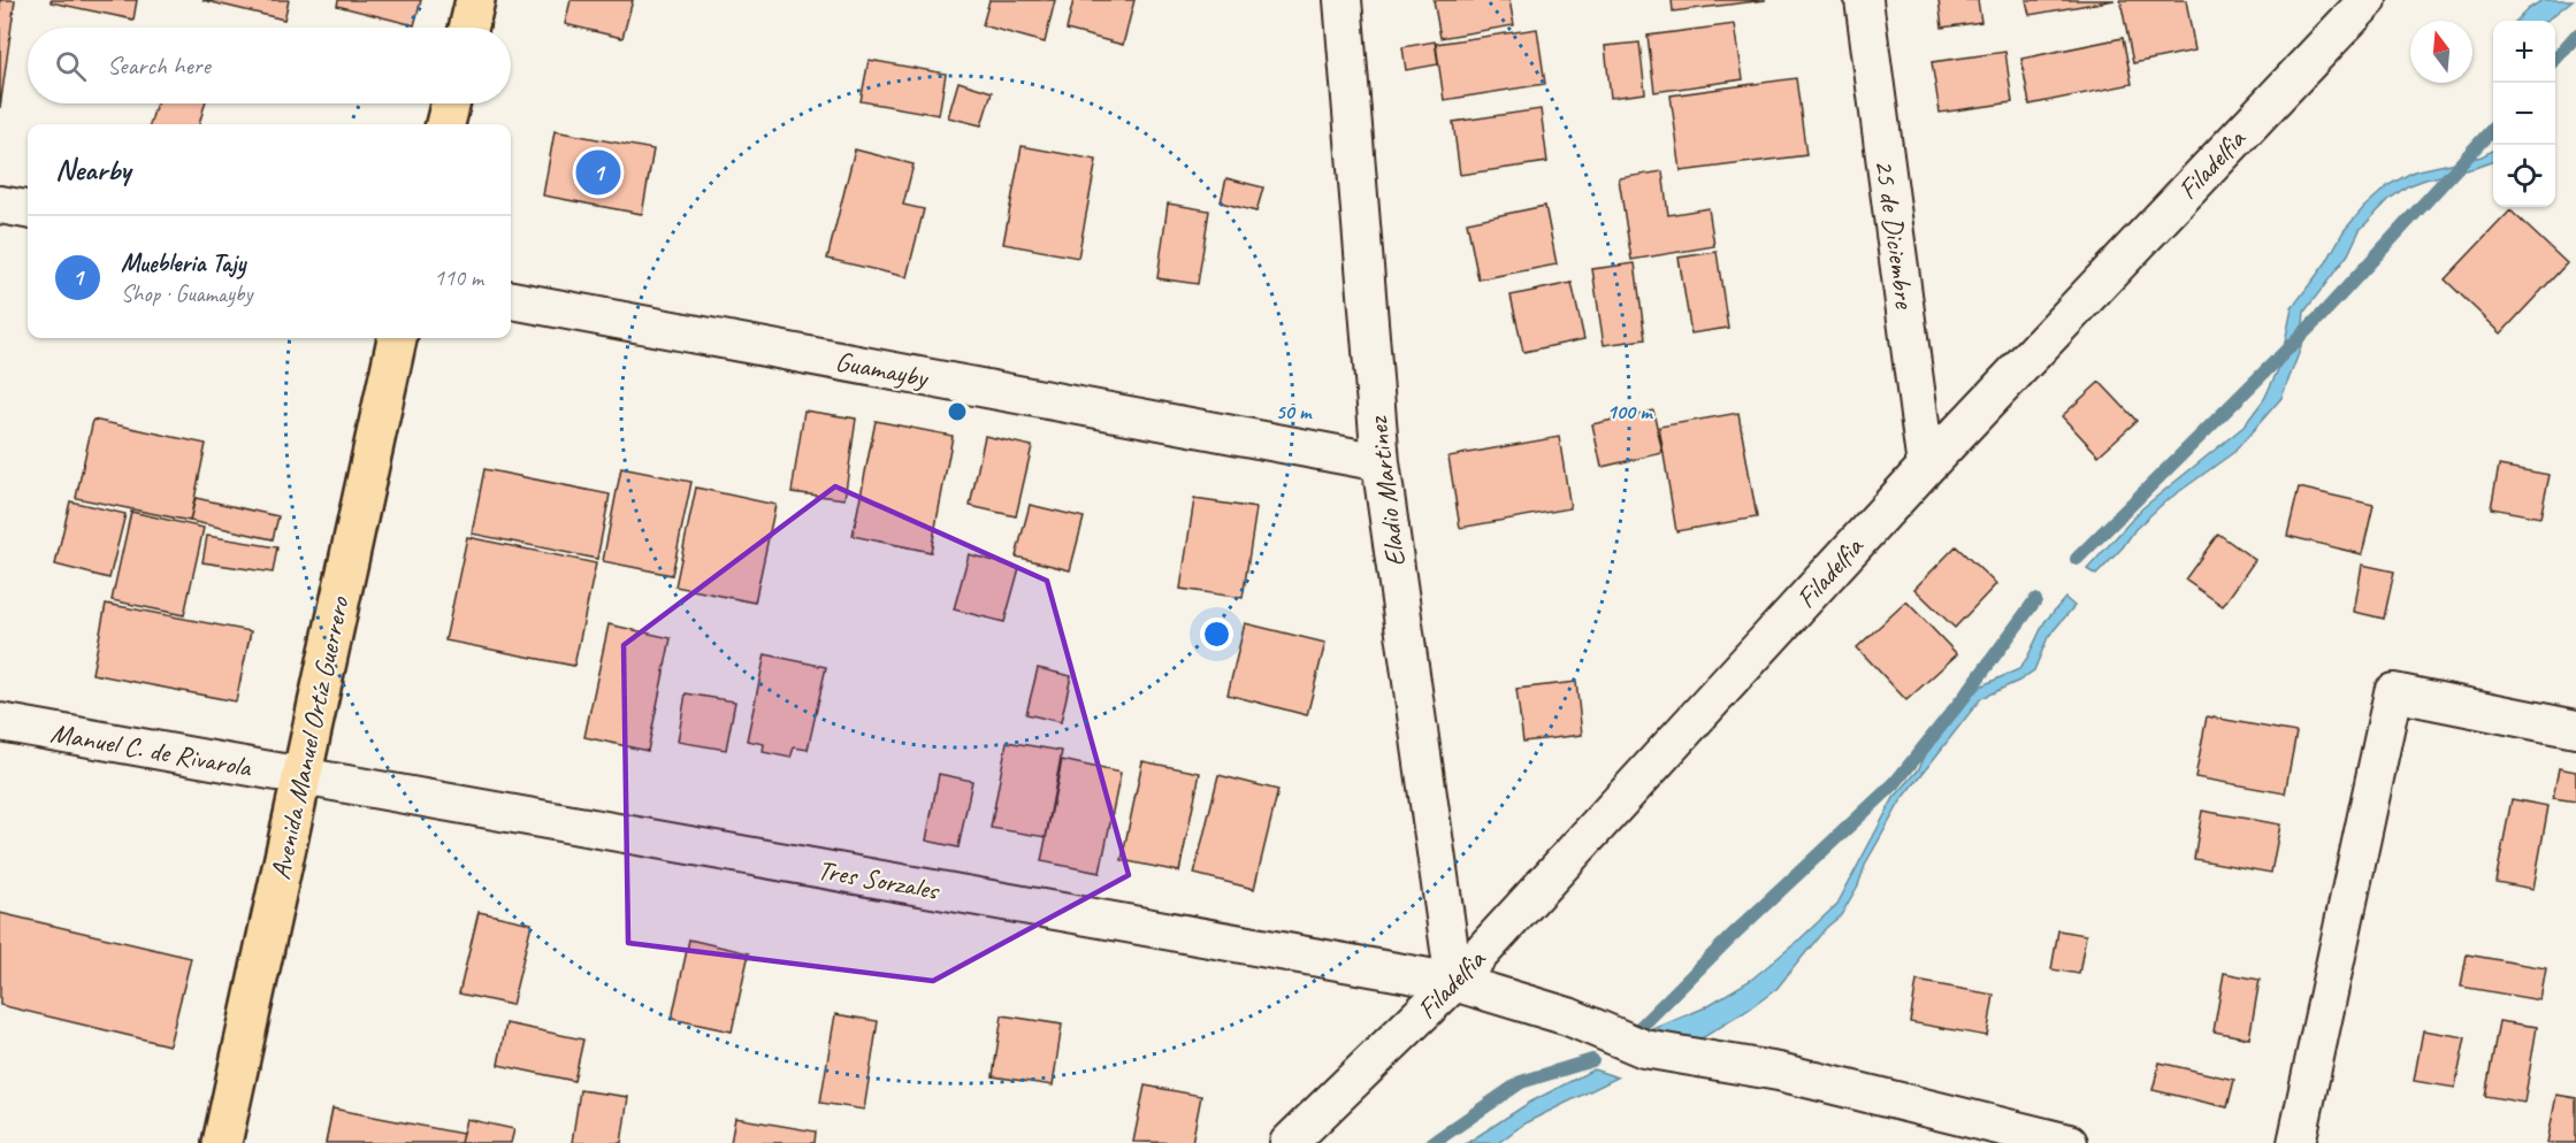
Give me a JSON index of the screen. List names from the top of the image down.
{
  "streets": {
    "main road": ["Avenida Manuel Ortíz Guerrero"],
    "street": [
      "Filadelfia",
      "25 de Diciembre",
      "Guamayby",
      "Eladio Martinez",
      "Manuel C. de Rivarola",
      "Tres Sorzales"
    ]
  },
  "crossings": [
    ["Filadelfia", "25 de Diciembre"],
    ["Filadelfia", "Eladio Martinez"],
    ["Filadelfia", "Tres Sorzales"],
    ["Guamayby", "Eladio Martinez"],
    ["Eladio Martinez", "Tres Sorzales"],
    ["Avenida Manuel Ortíz Guerrero", "Manuel C. de Rivarola"],
    ["Avenida Manuel Ortíz Guerrero", "Tres Sorzales"],
    ["Manuel C. de Rivarola", "Tres Sorzales"]
  ],
  "north": "top",
  "page": {
    "map_buttons": ["+", "−"],
    "search": "Search here",
    "heading": "Nearby",
    "pins": "1",
    "list": [
      {
        "mark": "1",
        "name": "Muebleria Tajy",
        "note": "Shop · Guamayby",
        "value": "110 m"
      }
    ]
  },
  "rings": ["50 m", "100 m"]
}
